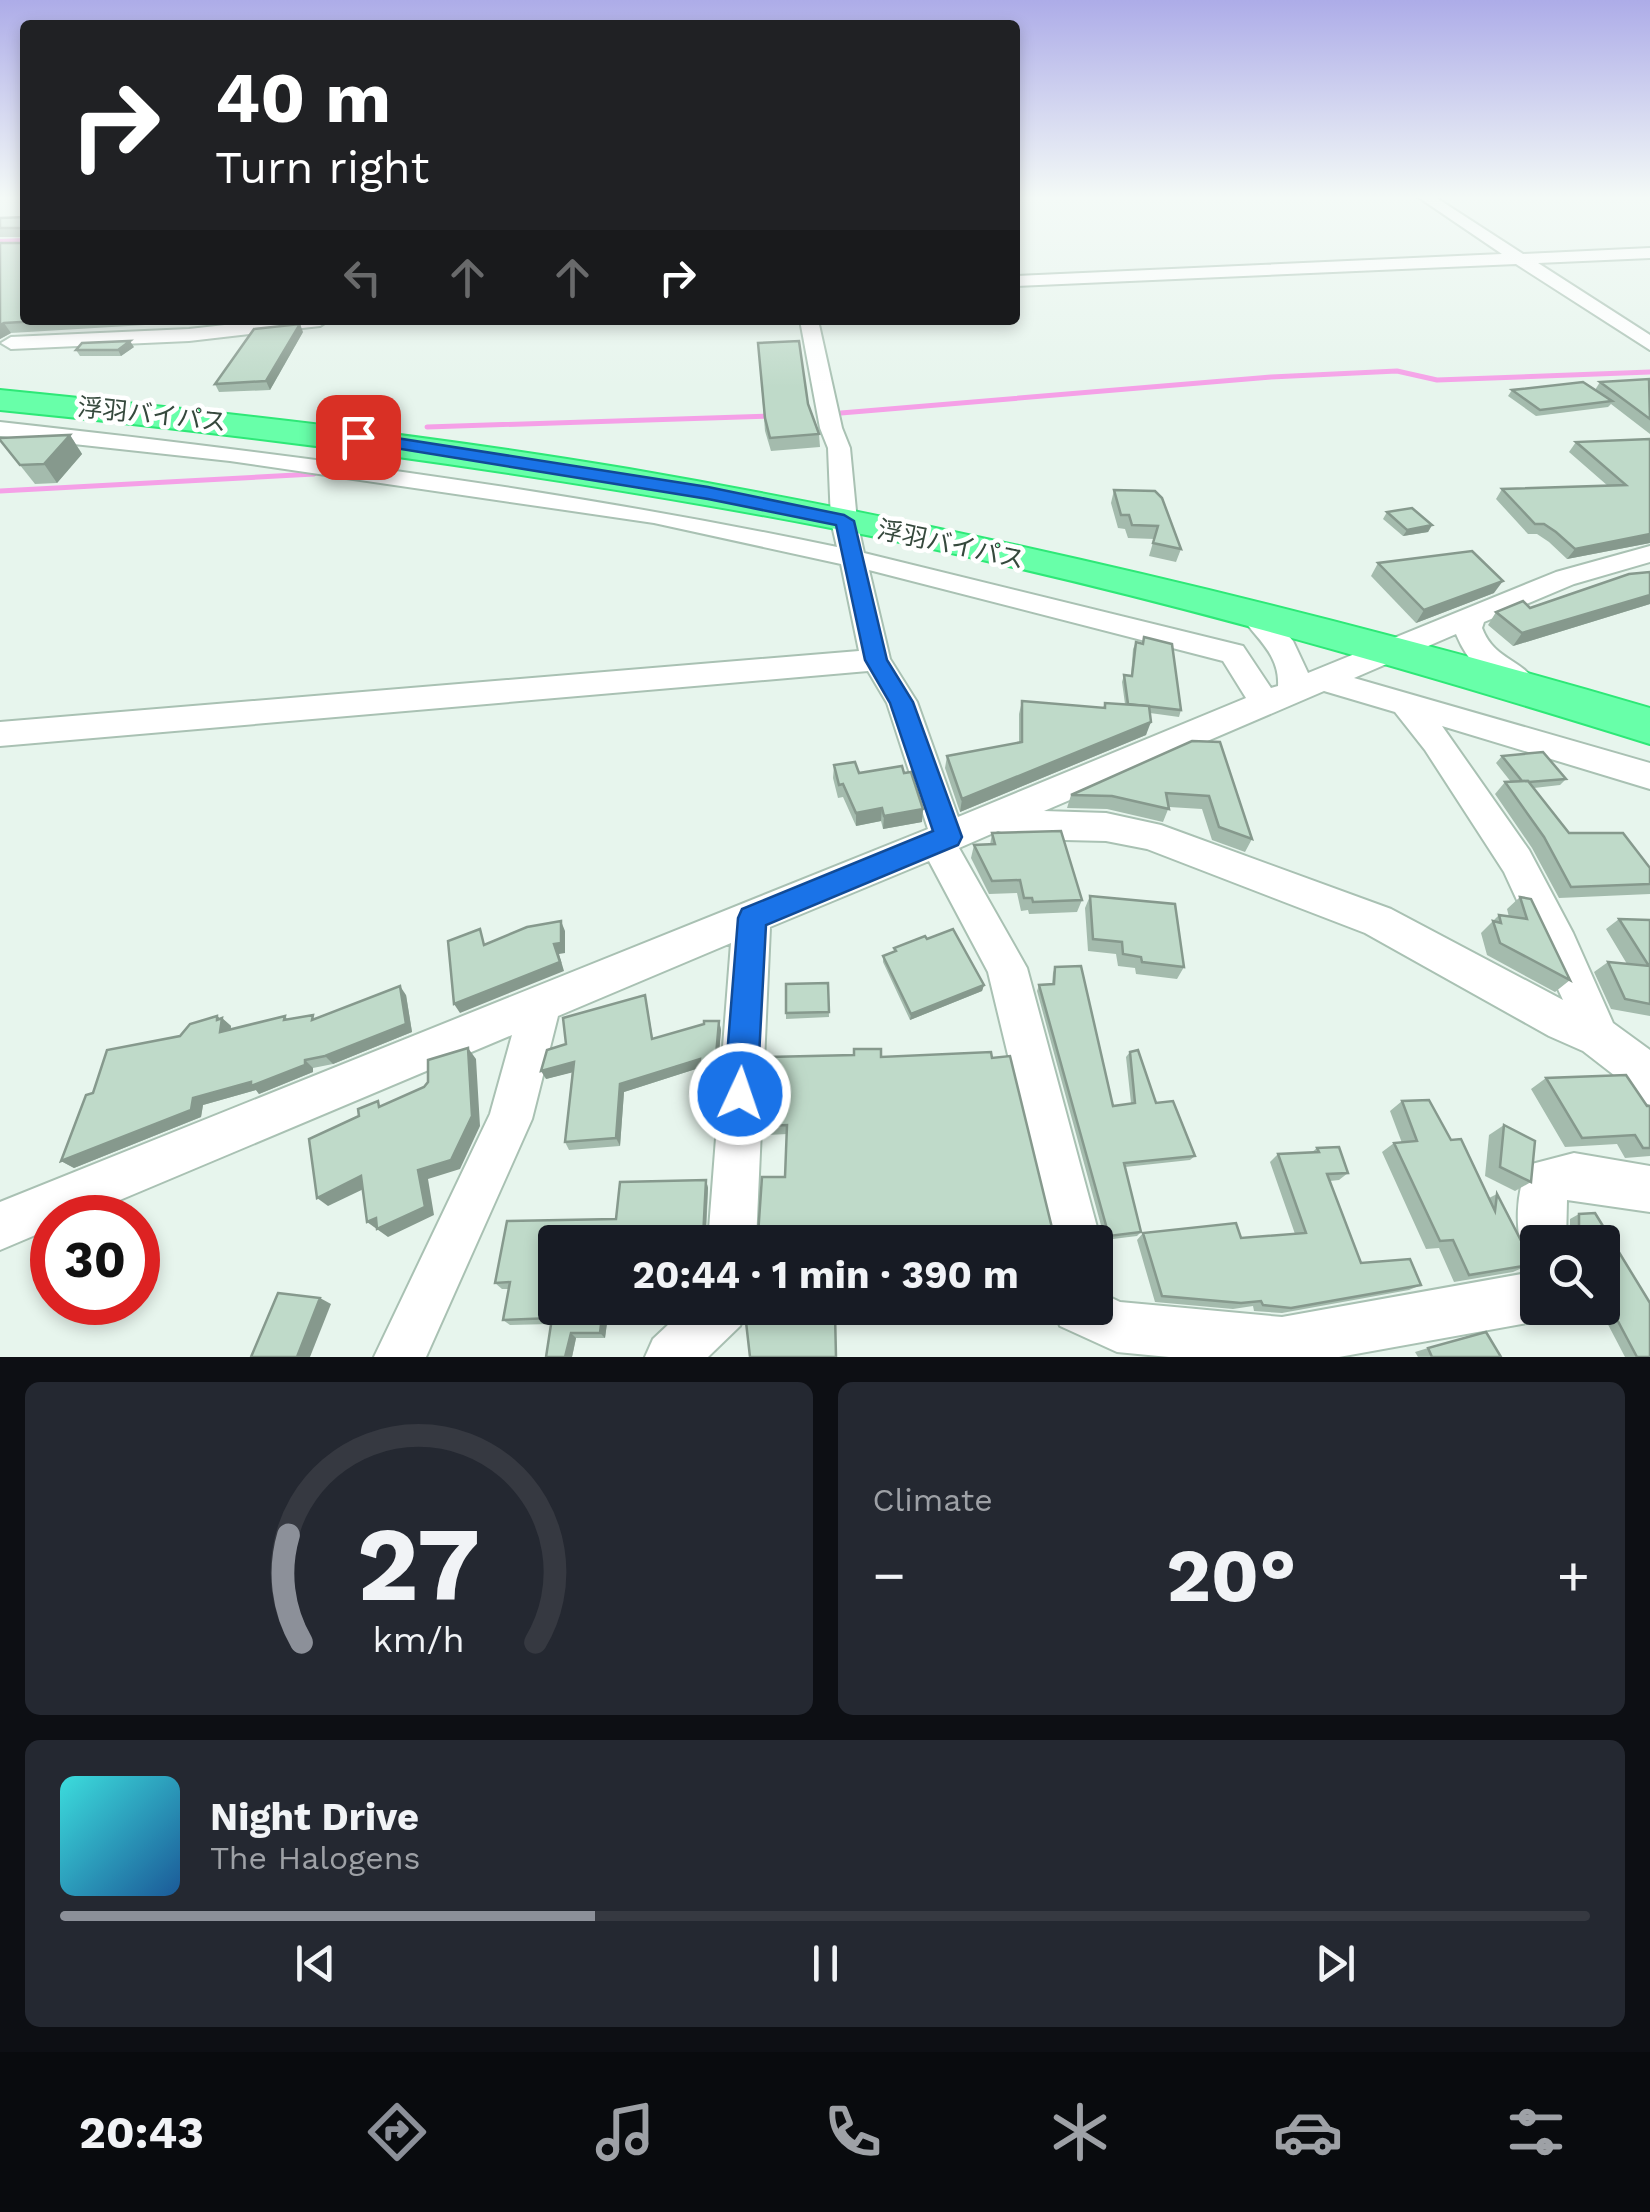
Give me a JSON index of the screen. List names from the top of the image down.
{
  "streets": {
    "highway": ["浮羽バイパス"]
  },
  "page": {
    "turn": ["40 m", "Turn right"],
    "limit": "30",
    "trip": "20:44 · 1 min · 390 m",
    "tile": "Climate",
    "heat": ["−", "20°", "+"],
    "song": ["Night Drive", "The Halogens"],
    "tabs": "20:43",
    "gauge": ["27", "km/h"]
  }
}
